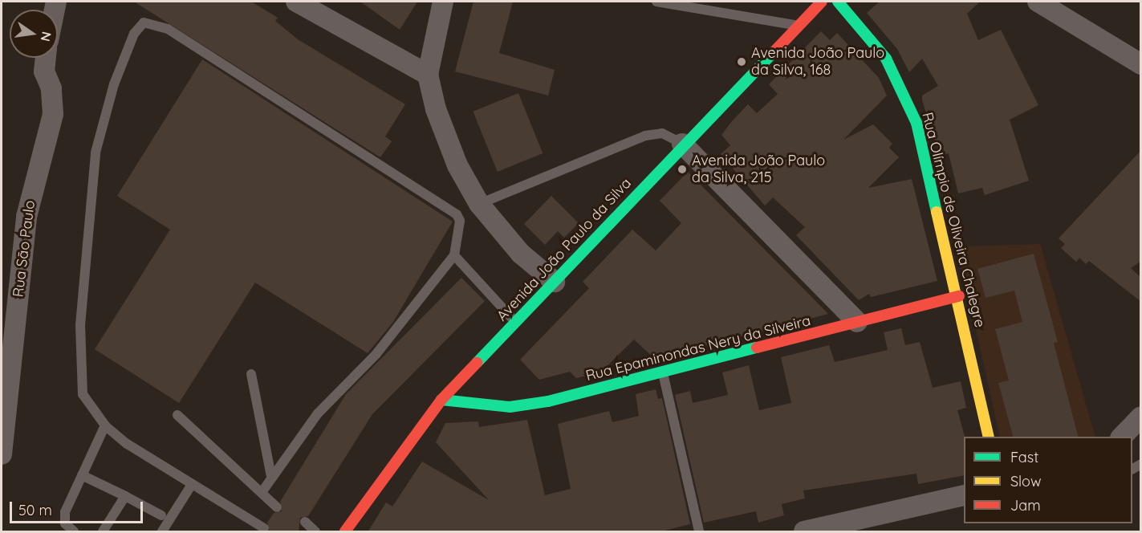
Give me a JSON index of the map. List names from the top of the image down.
{
  "streets": {
    "street": [
      "Rua Olímpio de Oliveira Chalegre",
      "Rua Sāo Paulo",
      "Avenida João Paulo da Silva",
      "Rua Epaminondas Nery da Silveira"
    ]
  },
  "crossings": [
    ["Rua Olímpio de Oliveira Chalegre", "Rua Epaminondas Nery da Silveira"],
    ["Avenida João Paulo da Silva", "Rua Epaminondas Nery da Silveira"]
  ],
  "places": ["Avenida João Paulo da Silva, 168", "Avenida João Paulo da Silva, 215"],
  "legend": ["Fast", "Slow", "Jam"],
  "scale_bar": "50 m",
  "north": "right"
}
